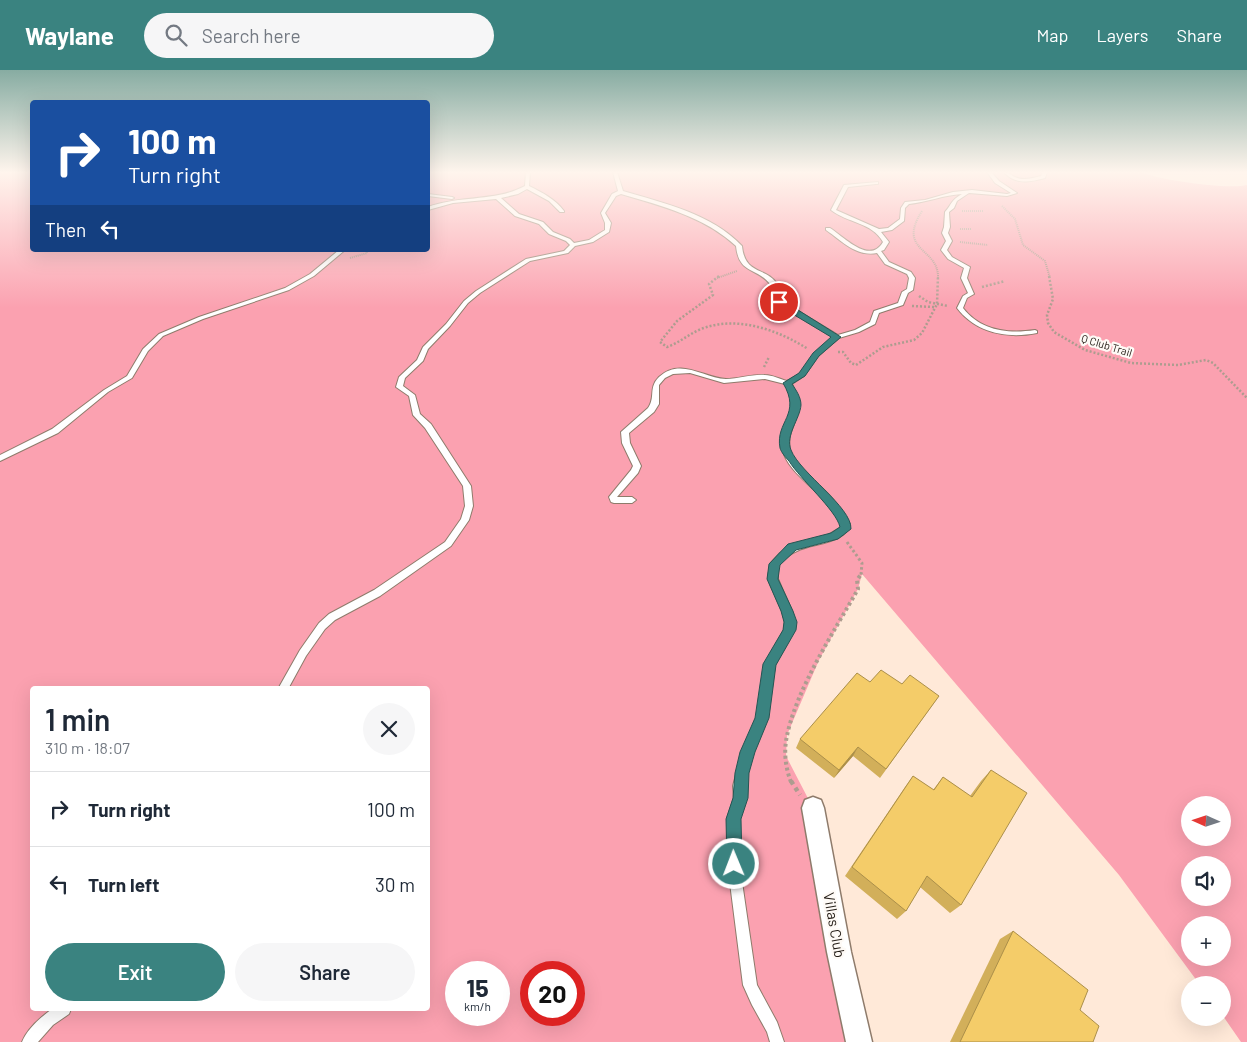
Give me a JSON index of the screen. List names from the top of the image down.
{
  "streets": {
    "street": ["Villas Club"],
    "path": ["Q Club Trail"]
  },
  "north": "left",
  "page": {
    "header": "Waylane",
    "search": "Search here",
    "nav": ["Map", "Layers", "Share"],
    "turn": ["100 m", "Turn right"],
    "then": "Then",
    "heading": ["1 min", "310 m · 18:07"],
    "list": [
      {
        "name": "Turn right",
        "value": "100 m"
      },
      {
        "name": "Turn left",
        "value": "30 m"
      }
    ],
    "map_buttons": ["+", "−"],
    "buttons": ["Exit", "Share"],
    "speed": "15 km/h",
    "limit": "20"
  }
}
